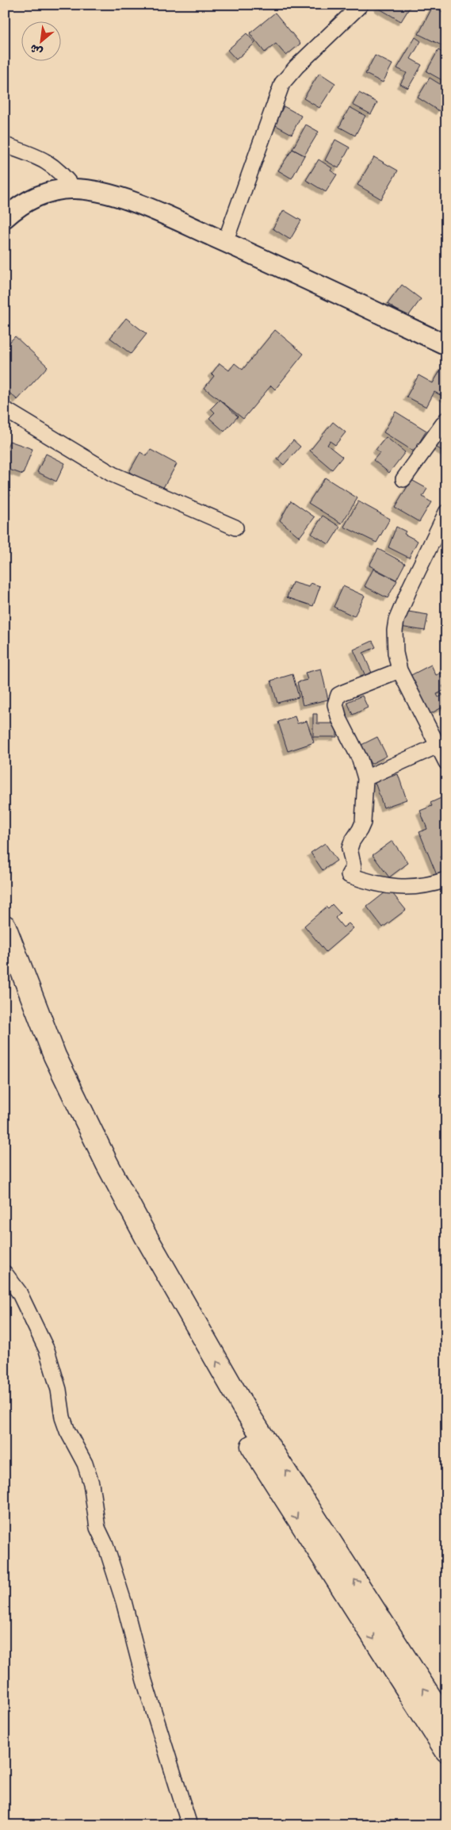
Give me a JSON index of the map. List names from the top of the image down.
{
  "north": "bottom left"
}
